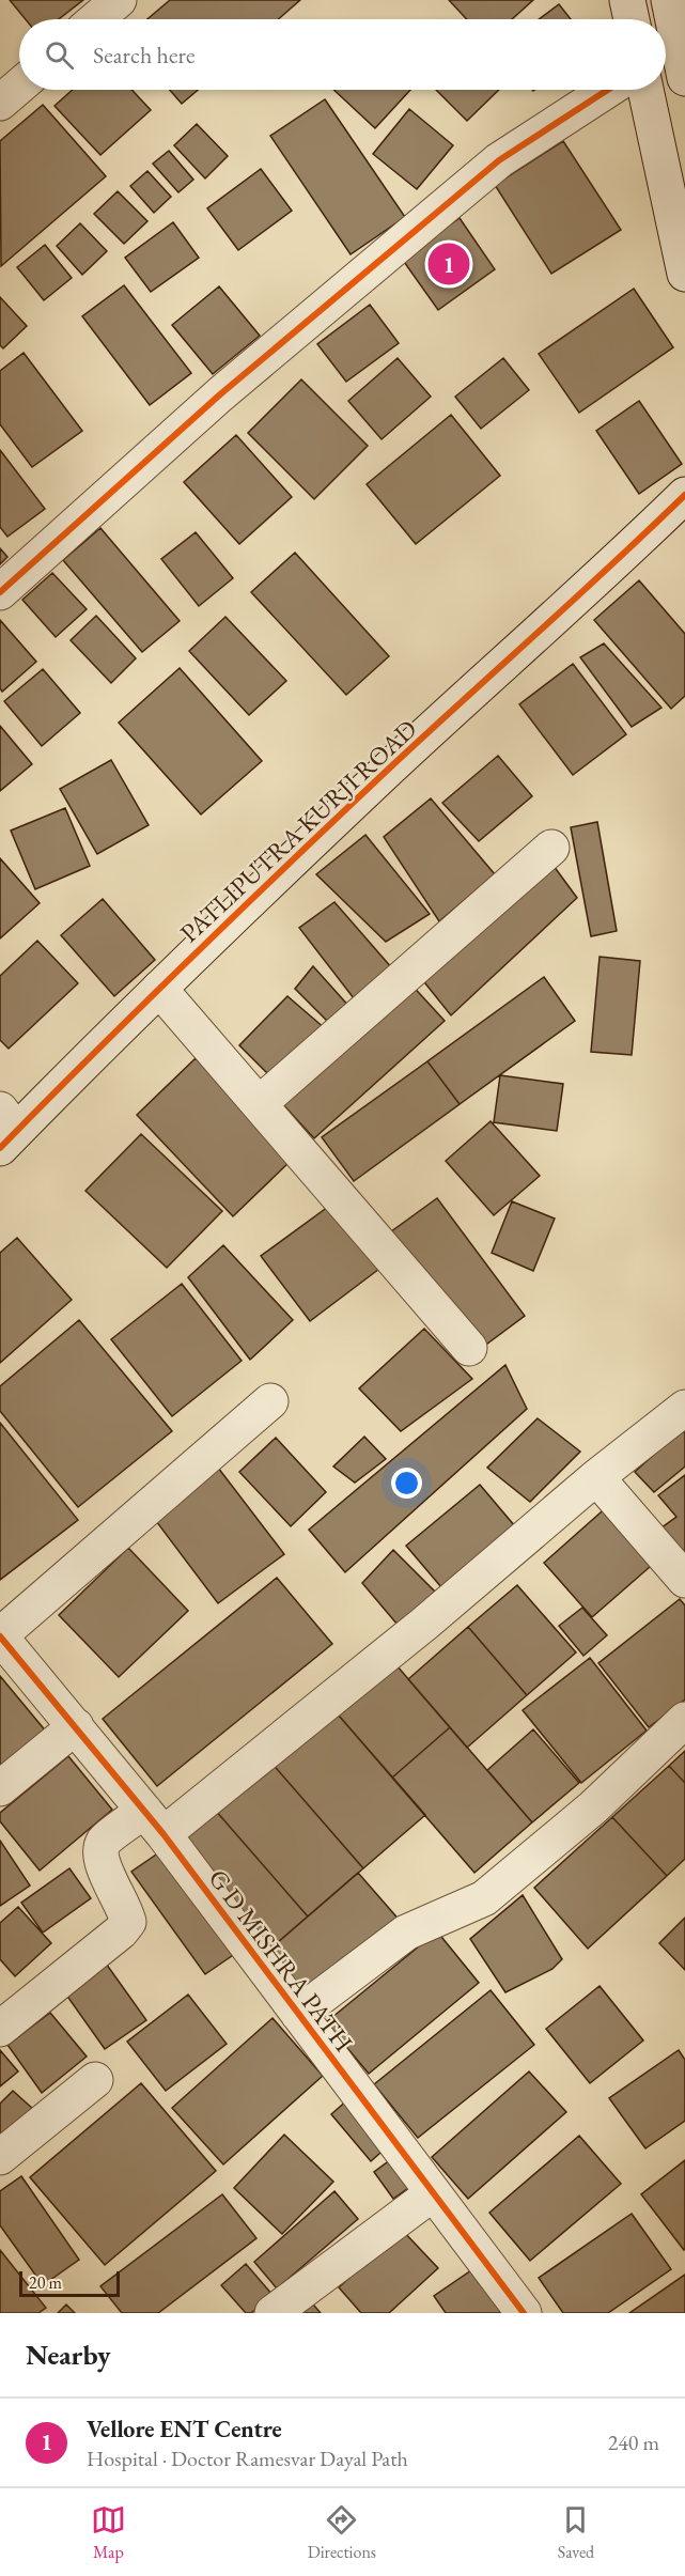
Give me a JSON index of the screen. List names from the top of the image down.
{
  "streets": {
    "street": ["PATLIPUTRA KURJI ROAD", "G D MISHRA PATH"]
  },
  "scale_bar": "20 m",
  "page": {
    "search": "Search here",
    "pins": "1",
    "scale": "20 m",
    "heading": "Nearby",
    "list": [
      {
        "mark": "1",
        "name": "Vellore ENT Centre",
        "note": "Hospital · Doctor Ramesvar Dayal Path",
        "value": "240 m"
      }
    ],
    "nav": ["Map", "Directions", "Saved"]
  }
}
